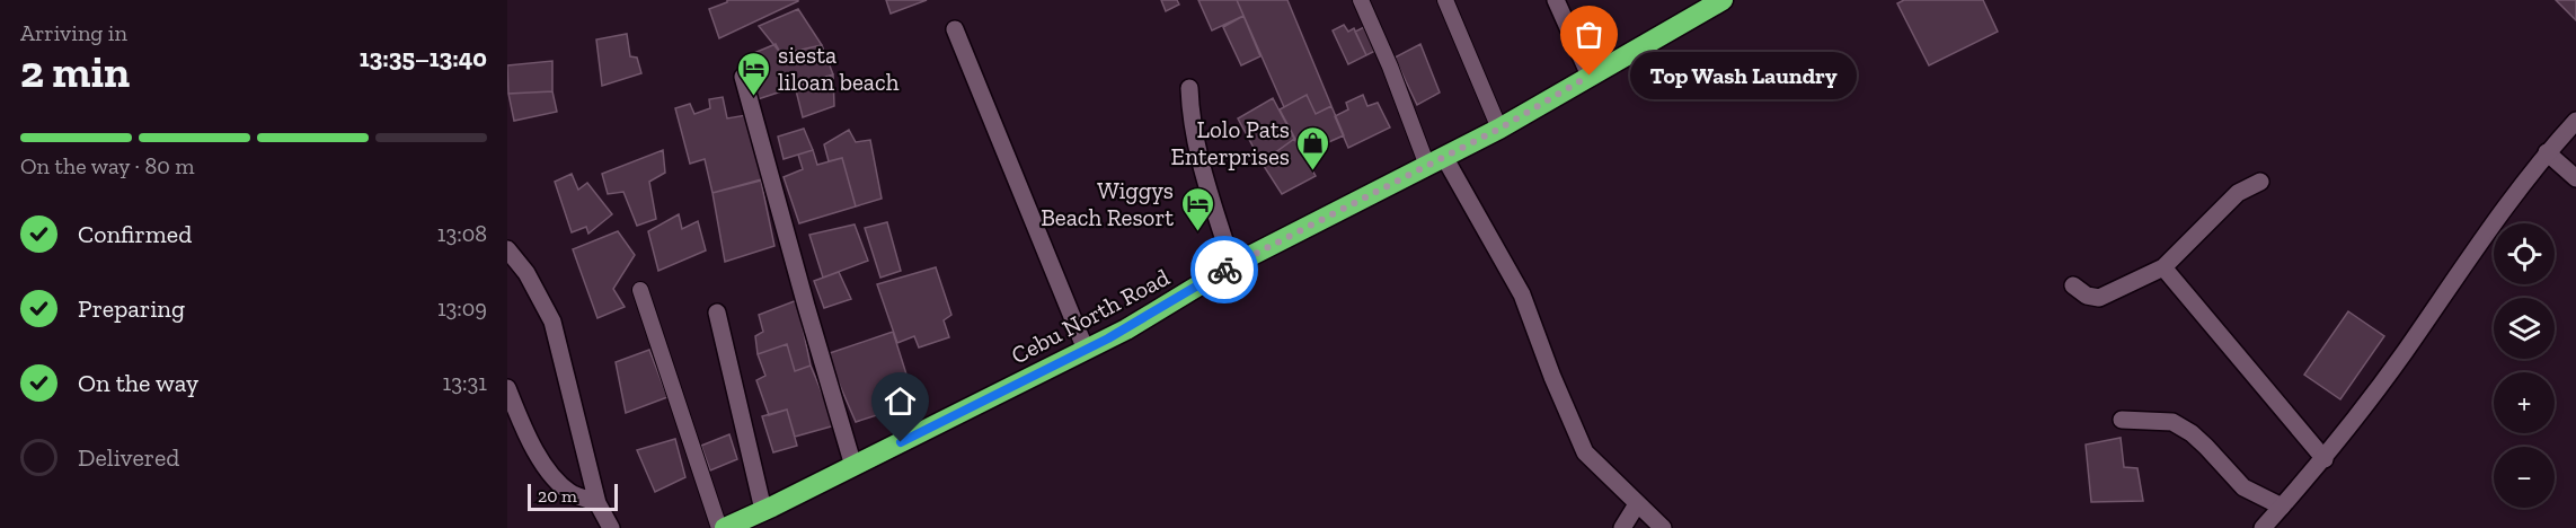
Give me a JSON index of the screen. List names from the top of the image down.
{
  "streets": {
    "highway": ["Cebu North Road"]
  },
  "places": {
    "other": ["Top Wash Laundry"],
    "hotel": ["siesta liloan beach", "Wiggys Beach Resort"],
    "shop": ["Lolo Pats Enterprises"]
  },
  "scale_bar": "20 m",
  "page": {
    "heading": ["2 min", "Arriving in", "13:35–13:40"],
    "bubble": "Top Wash Laundry",
    "bar": "On the way · 80 m",
    "list": [
      ["Confirmed", "13:08"],
      ["Preparing", "13:09"],
      ["On the way", "13:31"],
      "Delivered"
    ],
    "map_buttons": ["+", "−"],
    "scale": "20 m"
  }
}
